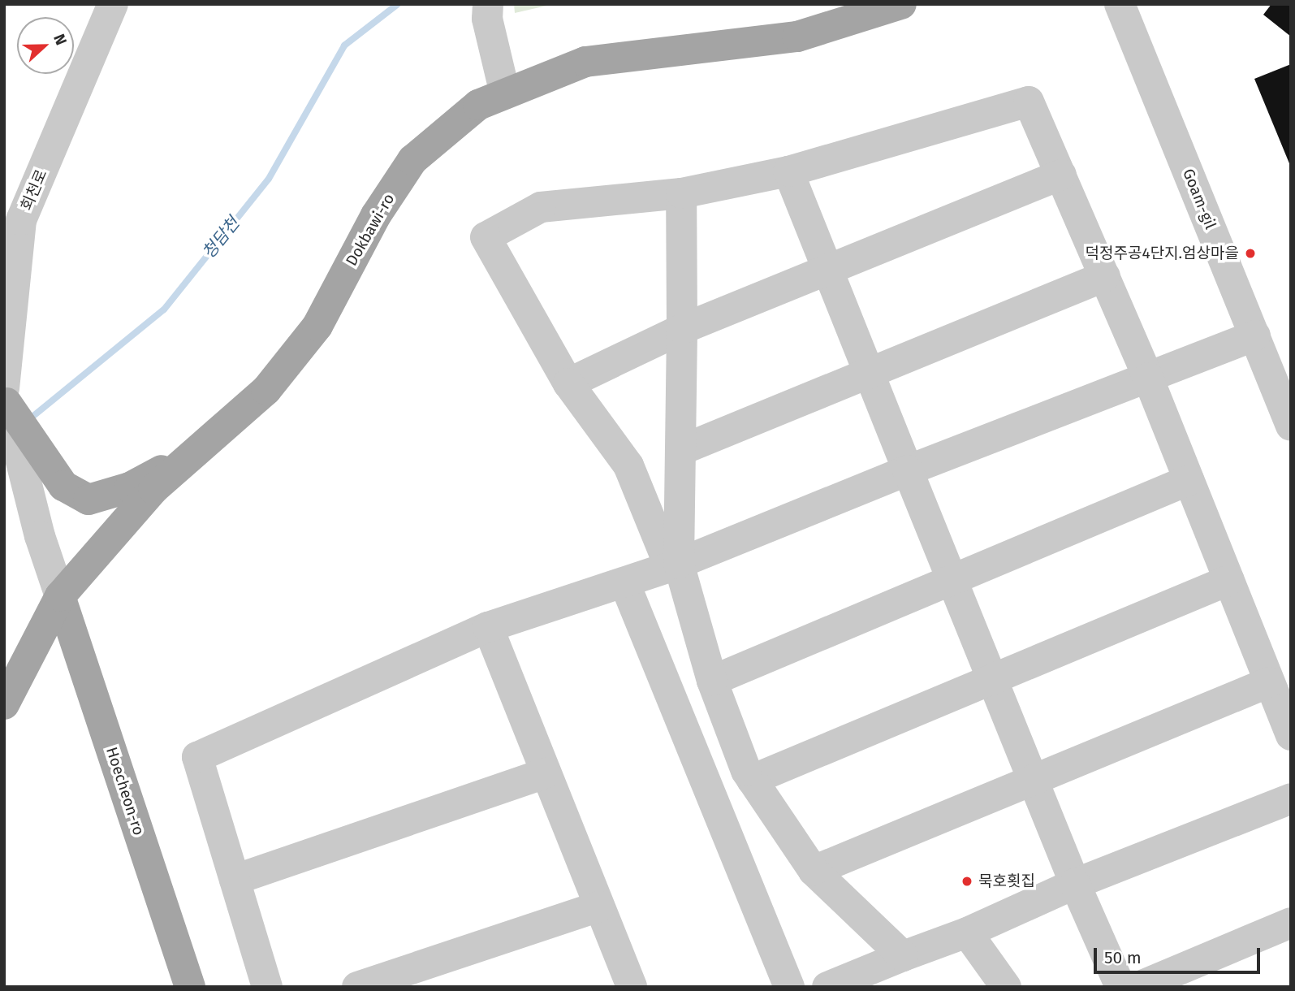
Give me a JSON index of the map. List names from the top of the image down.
{
  "streets": {
    "main road": ["Dokbawi-ro", "Hoecheon-ro"],
    "street": ["회천로", "Goam-gil"]
  },
  "crossings": [
    ["회천로", "Dokbawi-ro"],
    ["회천로", "Hoecheon-ro"],
    ["Dokbawi-ro", "Hoecheon-ro"]
  ],
  "water": ["청담천"],
  "places": ["덕정주공4단지.엄상마을", "묵호횟집"],
  "scale_bar": "50 m",
  "north": "right"
}
